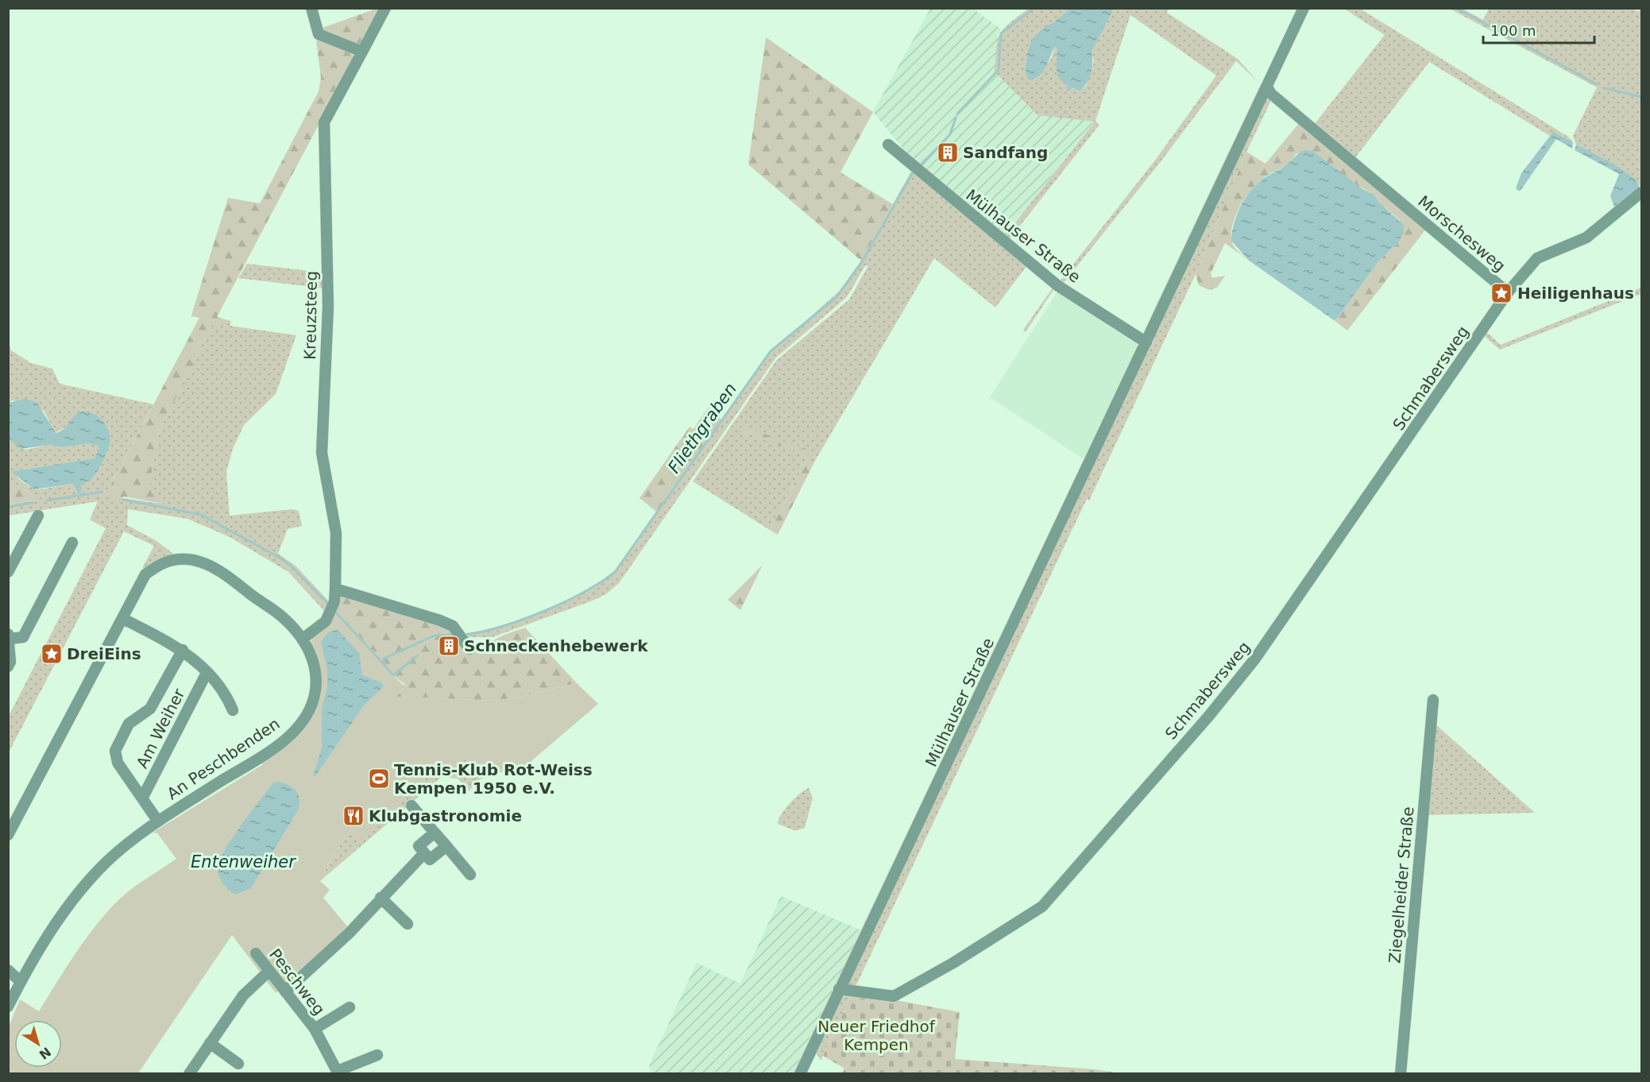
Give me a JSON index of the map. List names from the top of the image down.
{
  "streets": {
    "street": [
      "Morschesweg",
      "Mülhauser Straße",
      "Kreuzsteeg",
      "Schmabersweg",
      "Am Weiher",
      "An Peschbenden",
      "Ziegelheider Straße",
      "Peschweg"
    ]
  },
  "crossings": [
    ["Morschesweg", "Mülhauser Straße"],
    ["Morschesweg", "Schmabersweg"],
    ["Mülhauser Straße", "Schmabersweg"],
    ["Kreuzsteeg", "An Peschbenden"]
  ],
  "water": ["Fliethgraben", "Entenweiher"],
  "parks": ["Neuer Friedhof Kempen"],
  "places": {
    "building": ["Sandfang", "Schneckenhebewerk"],
    "place": ["Heiligenhaus", "DreiEins"],
    "sports": ["Tennis-Klub Rot-Weiss Kempen 1950 e.V."],
    "restaurant": ["Klubgastronomie"]
  },
  "scale_bar": "100 m",
  "north": "bottom right"
}
